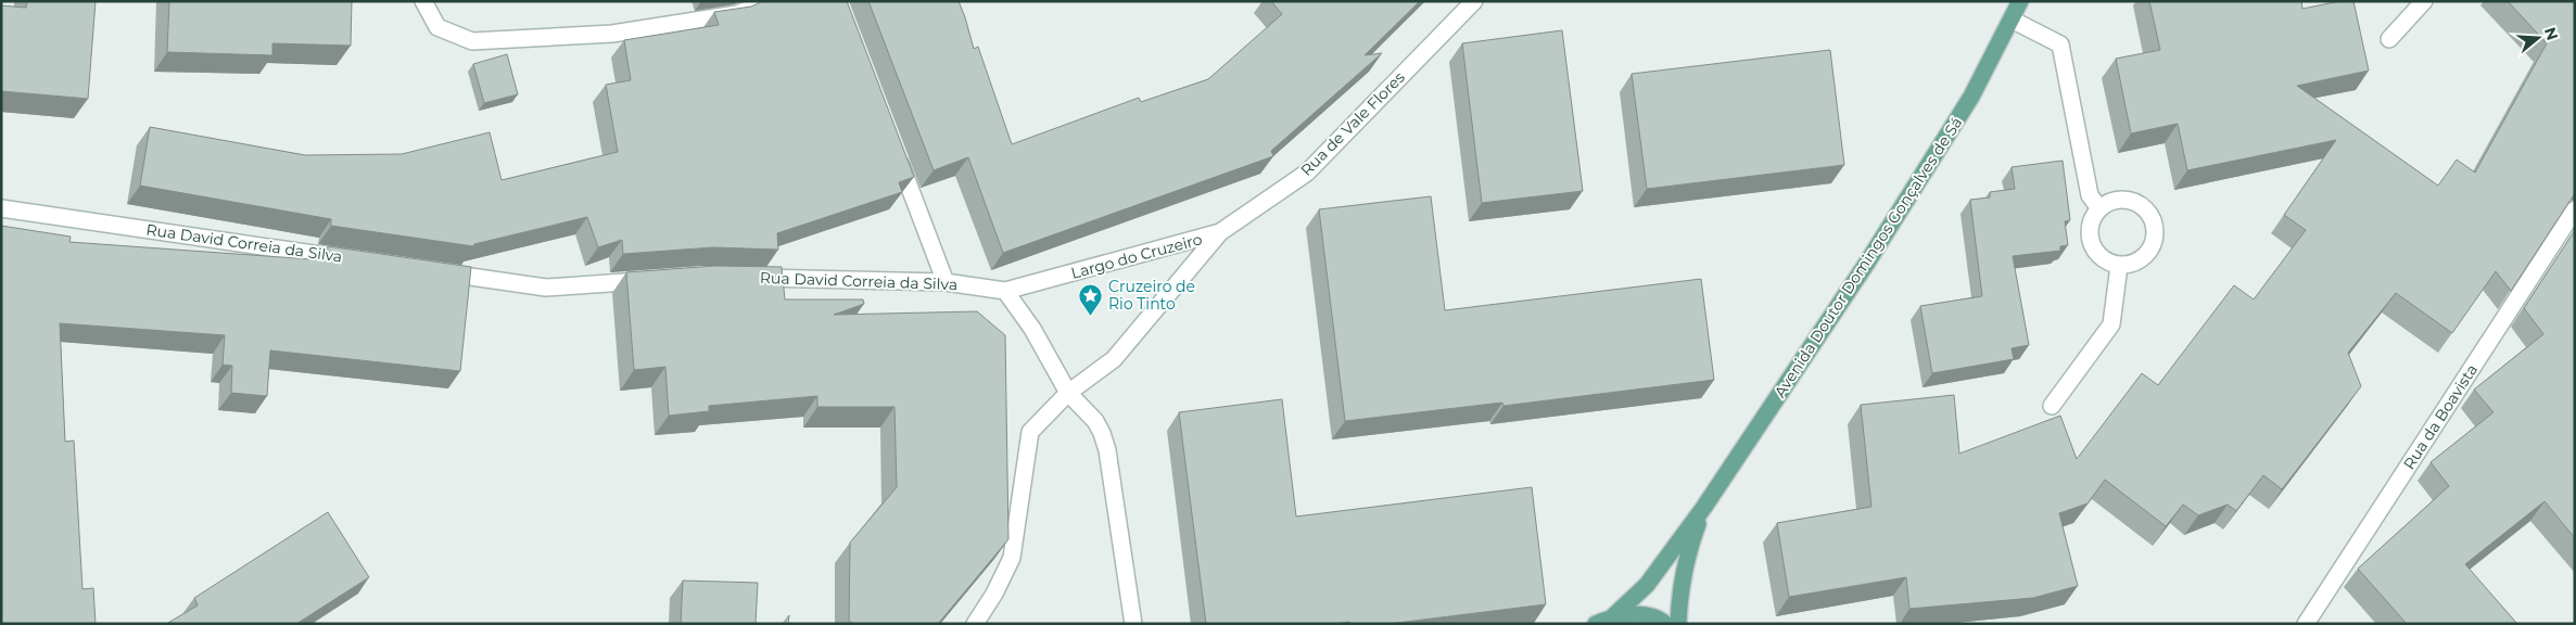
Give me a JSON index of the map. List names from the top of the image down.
{
  "streets": {
    "main road": ["Avenida Doutor Domingos Gonçalves de Sá"],
    "street": [
      "Rua de Vale Flores",
      "Rua David Correia da Silva",
      "Largo do Cruzeiro",
      "Rua da Boavista"
    ]
  },
  "crossings": [
    ["Rua de Vale Flores", "Largo do Cruzeiro"],
    ["Rua David Correia da Silva", "Largo do Cruzeiro"]
  ],
  "places": {
    "place": ["Cruzeiro de Rio Tinto"]
  },
  "north": "right"
}
